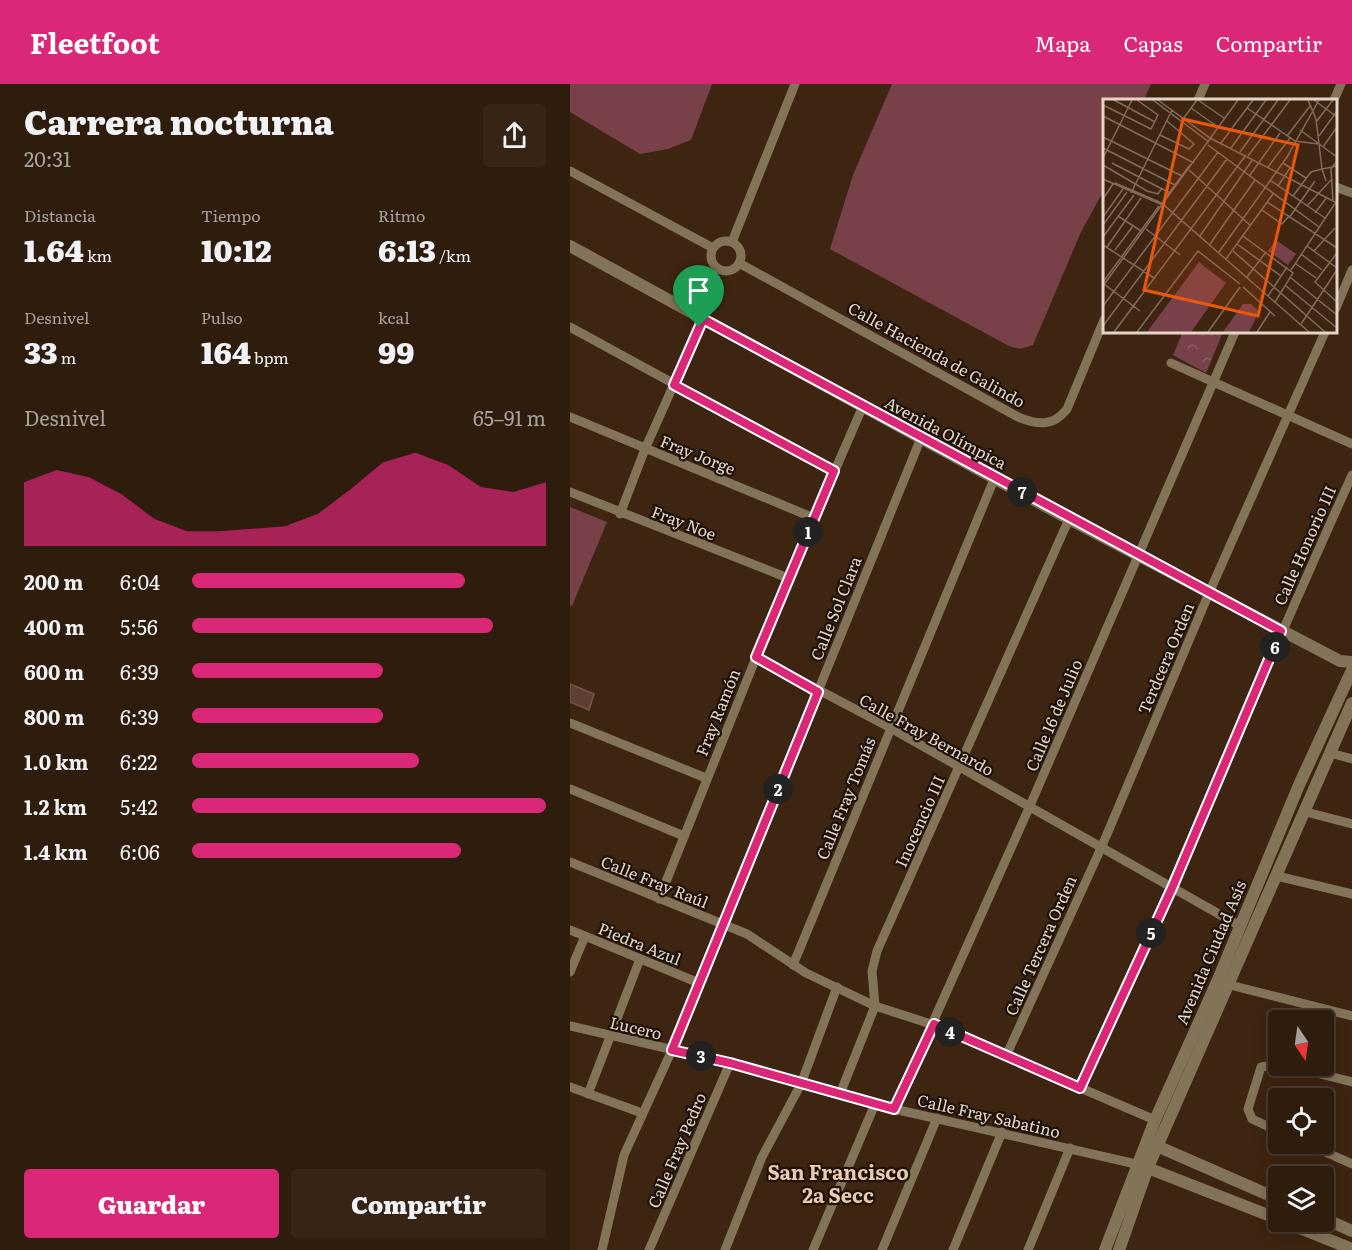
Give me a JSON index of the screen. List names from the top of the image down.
{
  "streets": {
    "street": [
      "Calle Hacienda de Galindo",
      "Avenida Olímpica",
      "Fray Jorge",
      "Fray Noe",
      "Calle Honorio III",
      "Calle Sol Clara",
      "Terdcera Orden",
      "Fray Ramón",
      "Calle 16 de Julio",
      "Calle Fray Bernardo",
      "Calle Fray Tomás",
      "Inocencio III",
      "Calle Fray Raúl",
      "Piedra Azul",
      "Calle Tercera Orden",
      "Avenida Ciudad Asís",
      "Lucero",
      "Calle Fray Sabatino",
      "Calle Fray Pedro"
    ]
  },
  "crossings": [
    ["Avenida Olímpica", "Calle Honorio III"],
    ["Avenida Olímpica", "Calle Sol Clara"],
    ["Avenida Olímpica", "Terdcera Orden"],
    ["Avenida Olímpica", "Fray Ramón"],
    ["Avenida Olímpica", "Calle 16 de Julio"],
    ["Avenida Olímpica", "Calle Fray Tomás"],
    ["Avenida Olímpica", "Inocencio III"],
    ["Avenida Olímpica", "Avenida Ciudad Asís"],
    ["Fray Jorge", "Fray Ramón"],
    ["Fray Noe", "Fray Ramón"],
    ["Calle Honorio III", "Calle Fray Bernardo"],
    ["Calle Honorio III", "Calle Fray Raúl"],
    ["Calle Sol Clara", "Calle Fray Bernardo"],
    ["Calle Sol Clara", "Calle Fray Raúl"],
    ["Calle Sol Clara", "Piedra Azul"],
    ["Calle Sol Clara", "Lucero"],
    ["Terdcera Orden", "Calle Fray Bernardo"],
    ["Terdcera Orden", "Calle Tercera Orden"],
    ["Fray Ramón", "Calle Fray Bernardo"],
    ["Fray Ramón", "Calle Fray Raúl"],
    ["Calle 16 de Julio", "Calle Fray Bernardo"],
    ["Calle 16 de Julio", "Calle Fray Raúl"],
    ["Calle 16 de Julio", "Calle Fray Sabatino"],
    ["Calle Fray Bernardo", "Calle Fray Tomás"],
    ["Calle Fray Bernardo", "Inocencio III"],
    ["Calle Fray Bernardo", "Calle Tercera Orden"],
    ["Calle Fray Bernardo", "Avenida Ciudad Asís"],
    ["Calle Fray Tomás", "Calle Fray Raúl"],
    ["Inocencio III", "Calle Fray Raúl"],
    ["Calle Fray Raúl", "Calle Tercera Orden"],
    ["Calle Fray Raúl", "Avenida Ciudad Asís"],
    ["Avenida Ciudad Asís", "Calle Fray Sabatino"],
    ["Lucero", "Calle Fray Sabatino"],
    ["Lucero", "Calle Fray Pedro"]
  ],
  "districts": ["San Francisco 2a Secc"],
  "north": "bottom",
  "page": {
    "header": "Fleetfoot",
    "nav": ["Mapa", "Capas", "Compartir"],
    "heading": ["Carrera nocturna", "20:31"],
    "stats": [
      ["Distancia", "1.64 km"],
      ["Tiempo", "10:12"],
      ["Ritmo", "6:13 /km"],
      ["Desnivel", "33 m"],
      ["Pulso", "164 bpm"],
      ["kcal", "99"]
    ],
    "chart": ["Desnivel", "65–91 m"],
    "pins": [
      "7",
      "1",
      "6",
      "2",
      "5",
      "4",
      "3"
    ],
    "list": [
      {
        "name": "200 m",
        "note": "6:04"
      },
      {
        "name": "400 m",
        "note": "5:56"
      },
      {
        "name": "600 m",
        "note": "6:39"
      },
      {
        "name": "800 m",
        "note": "6:39"
      },
      {
        "name": "1.0 km",
        "note": "6:22"
      },
      {
        "name": "1.2 km",
        "note": "5:42"
      },
      {
        "name": "1.4 km",
        "note": "6:06"
      }
    ],
    "buttons": ["Guardar", "Compartir"]
  }
}
